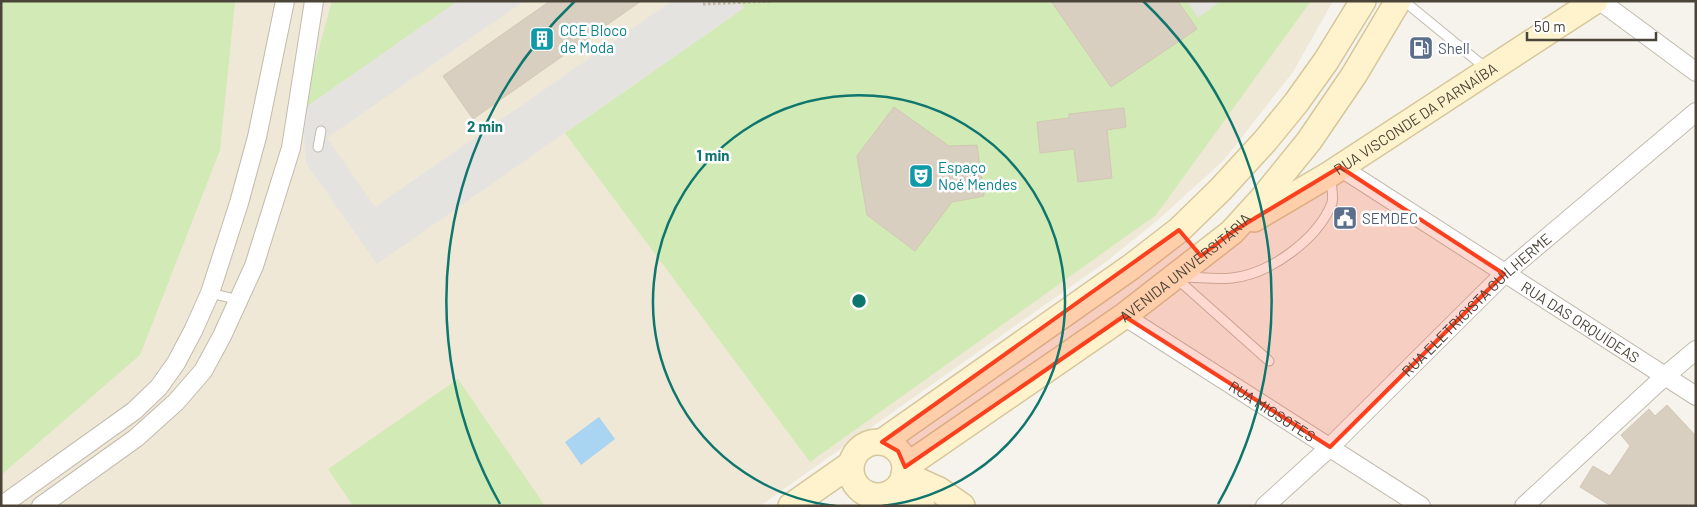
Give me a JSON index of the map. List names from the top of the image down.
{
  "streets": {
    "main road": ["RUA VISCONDE DA PARNAÍBA", "AVENIDA UNIVERSITÁRIA"],
    "street": ["RUA ELETRICISTA GUILHERME", "RUA DAS ORQUÍDEAS", "RUA MIOSOTES"]
  },
  "crossings": [
    ["RUA VISCONDE DA PARNAÍBA", "AVENIDA UNIVERSITÁRIA"],
    ["RUA VISCONDE DA PARNAÍBA", "RUA DAS ORQUÍDEAS"],
    ["AVENIDA UNIVERSITÁRIA", "RUA MIOSOTES"],
    ["RUA ELETRICISTA GUILHERME", "RUA DAS ORQUÍDEAS"],
    ["RUA ELETRICISTA GUILHERME", "RUA MIOSOTES"]
  ],
  "places": {
    "building": ["CCE Bloco de Moda"],
    "fuel station": ["Shell"],
    "theatre": ["Espaço Noé Mendes"],
    "public building": ["SEMDEC"]
  },
  "scale_bar": "50 m",
  "rings": ["2 min", "1 min"]
}
